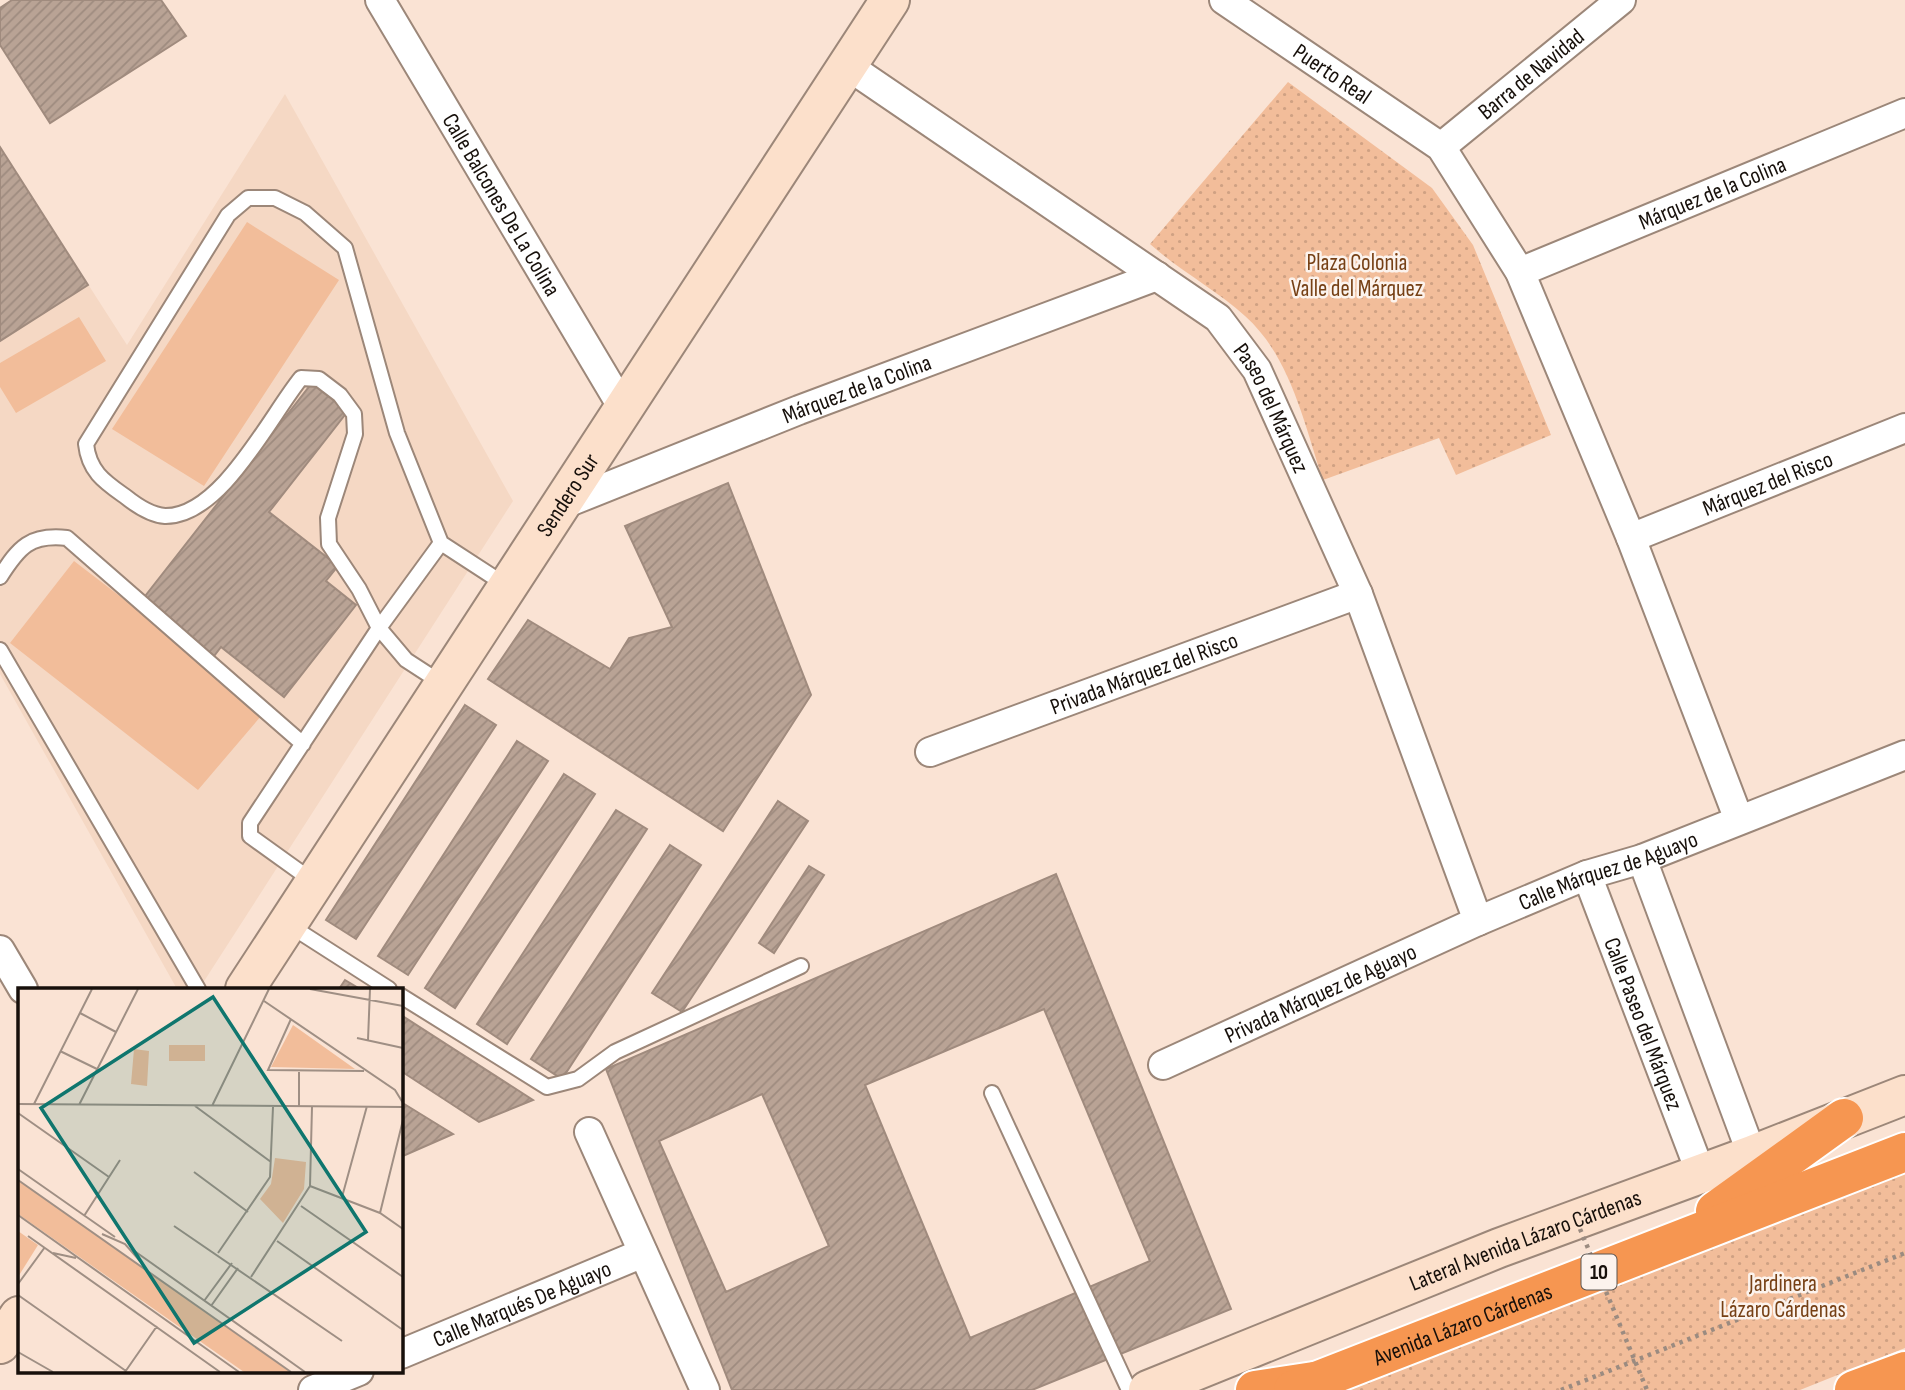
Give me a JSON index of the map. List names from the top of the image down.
{
  "streets": {
    "highway": ["10", "Avenida Lázaro Cárdenas"],
    "street": [
      "Puerto Real",
      "Barra de Navidad",
      "Márquez de la Colina",
      "Calle Balcones De La Colina",
      "Paseo del Márquez",
      "Márquez del Risco",
      "Sendero Sur",
      "Privada Márquez del Risco",
      "Calle Márquez de Aguayo",
      "Privada Márquez de Aguayo",
      "Calle Paseo del Márquez",
      "Lateral Avenida Lázaro Cárdenas",
      "Calle Marqués De Aguayo"
    ]
  },
  "crossings": [
    ["Puerto Real", "Barra de Navidad"],
    ["Márquez de la Colina", "Paseo del Márquez"],
    ["Márquez de la Colina", "Sendero Sur"],
    ["Calle Balcones De La Colina", "Sendero Sur"],
    ["Paseo del Márquez", "Sendero Sur"],
    ["Paseo del Márquez", "Privada Márquez del Risco"],
    ["Paseo del Márquez", "Calle Márquez de Aguayo"],
    ["Paseo del Márquez", "Privada Márquez de Aguayo"],
    ["Calle Márquez de Aguayo", "Privada Márquez de Aguayo"],
    ["Calle Márquez de Aguayo", "Calle Paseo del Márquez"],
    ["Calle Paseo del Márquez", "Lateral Avenida Lázaro Cárdenas"]
  ],
  "parks": ["Plaza Colonia Valle del Márquez", "Jardinera Lázaro Cárdenas"]
}
